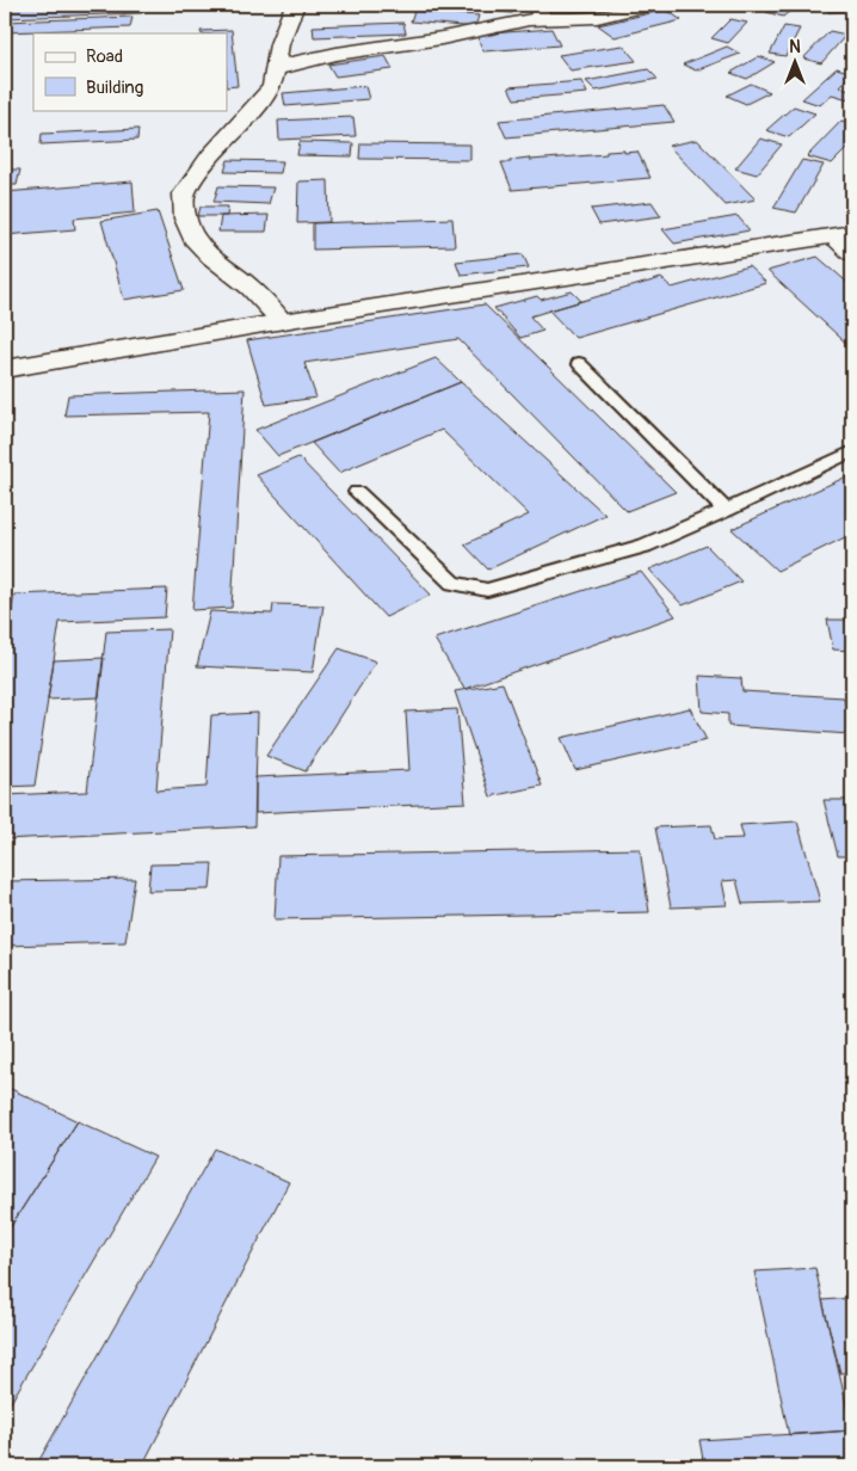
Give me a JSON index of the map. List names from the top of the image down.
{
  "legend": ["Road", "Building"],
  "north": "top"
}
